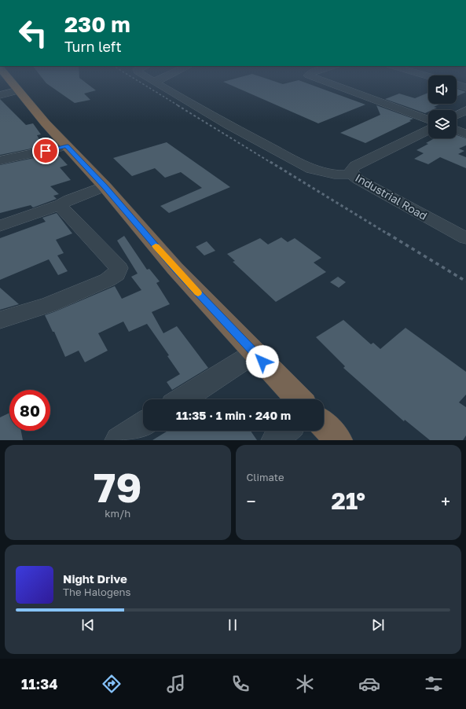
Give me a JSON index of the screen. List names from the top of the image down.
{
  "streets": {
    "street": ["Industrial Road"]
  },
  "page": {
    "turn": ["230 m", "Turn left"],
    "limit": "80",
    "trip": "11:35 · 1 min · 240 m",
    "tile": [
      ["79", "km/h"],
      "Climate"
    ],
    "heat": ["−", "21°", "+"],
    "song": ["Night Drive", "The Halogens"],
    "tabs": "11:34"
  }
}
